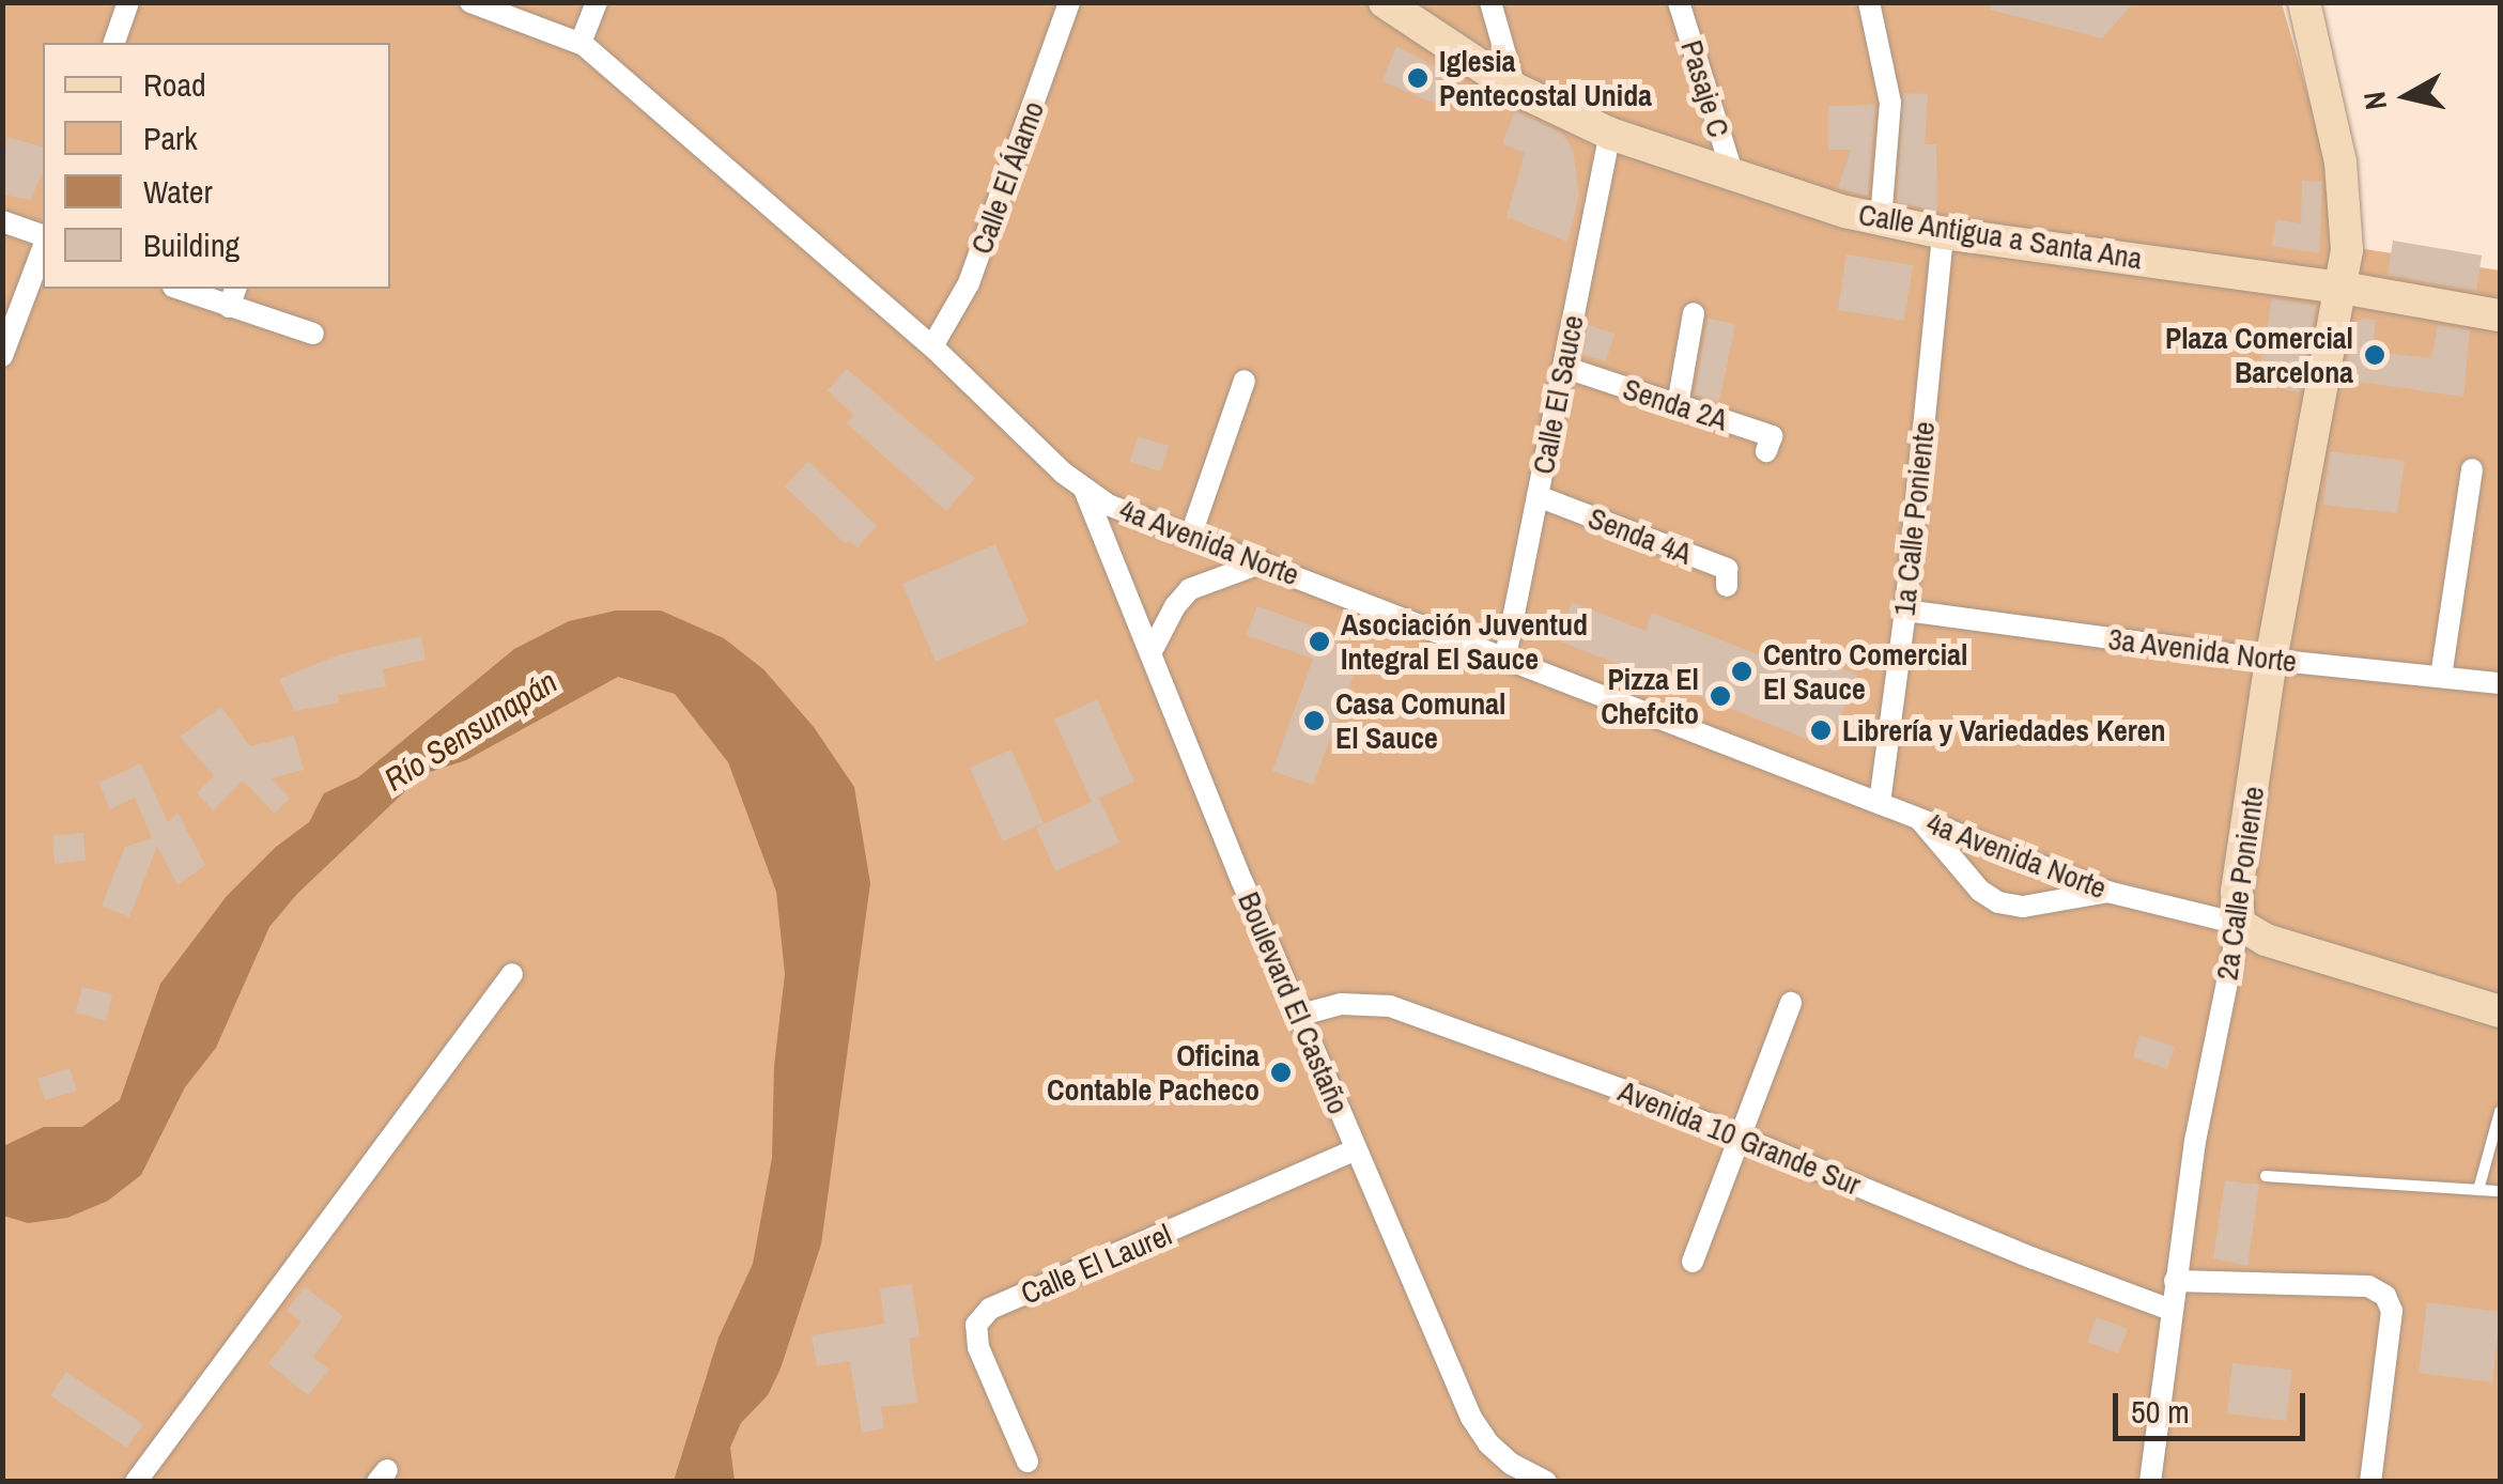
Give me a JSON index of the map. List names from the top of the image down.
{
  "streets": {
    "main road": ["Calle Antigua a Santa Ana", "4a Avenida Norte", "2a Calle Poniente"],
    "street": [
      "Pasaje C",
      "Calle El Álamo",
      "Calle El Sauce",
      "Senda 2A",
      "1a Calle Poniente",
      "Senda 4A",
      "3a Avenida Norte",
      "Boulevard El Castaño",
      "Avenida 10 Grande Sur",
      "Calle El Laurel"
    ]
  },
  "crossings": [
    ["Pasaje C", "Calle Antigua a Santa Ana"],
    ["Calle El Álamo", "4a Avenida Norte"],
    ["Calle Antigua a Santa Ana", "Calle El Sauce"],
    ["Calle Antigua a Santa Ana", "1a Calle Poniente"],
    ["Calle Antigua a Santa Ana", "2a Calle Poniente"],
    ["Calle El Sauce", "Senda 2A"],
    ["Calle El Sauce", "Senda 4A"],
    ["Calle El Sauce", "4a Avenida Norte"],
    ["1a Calle Poniente", "4a Avenida Norte"],
    ["1a Calle Poniente", "3a Avenida Norte"],
    ["4a Avenida Norte", "2a Calle Poniente"],
    ["4a Avenida Norte", "Boulevard El Castaño"],
    ["3a Avenida Norte", "2a Calle Poniente"],
    ["2a Calle Poniente", "Avenida 10 Grande Sur"],
    ["Boulevard El Castaño", "Avenida 10 Grande Sur"],
    ["Boulevard El Castaño", "Calle El Laurel"]
  ],
  "water": ["Río Sensunapán"],
  "places": [
    "Iglesia Pentecostal Unida",
    "Plaza Comercial Barcelona",
    "Asociación Juventud Integral El Sauce",
    "Centro Comercial El Sauce",
    "Pizza El Chefcito",
    "Casa Comunal El Sauce",
    "Librería y Variedades Keren",
    "Oficina Contable Pacheco"
  ],
  "legend": [
    "Road",
    "Park",
    "Water",
    "Building"
  ],
  "scale_bar": "50 m",
  "north": "left"
}
